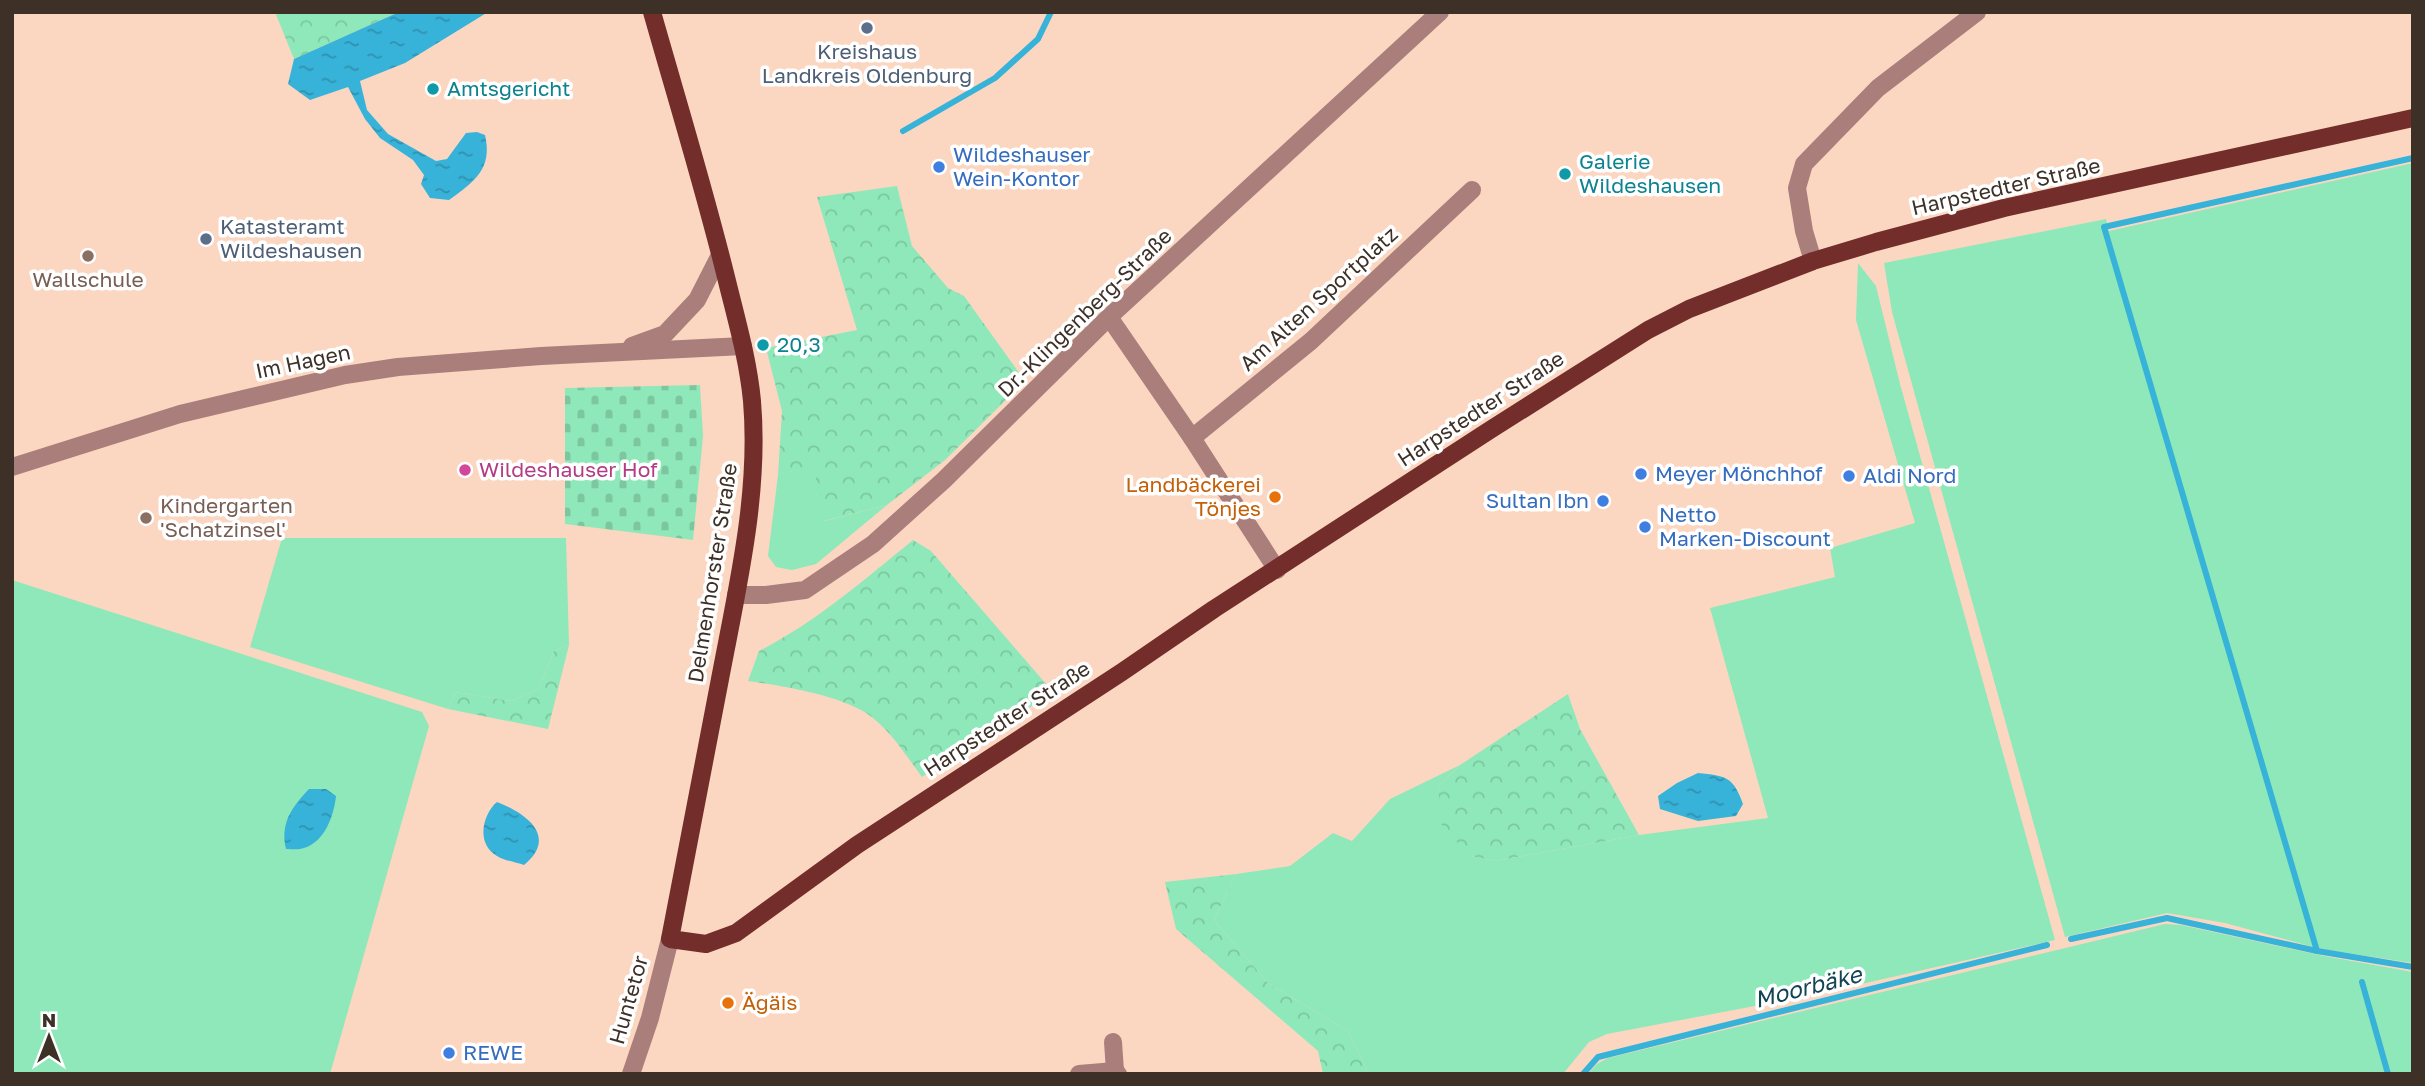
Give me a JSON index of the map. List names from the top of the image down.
{
  "streets": {
    "main road": ["Harpstedter Straße", "Delmenhorster Straße"],
    "street": [
      "Am Alten Sportplatz",
      "Dr.-Klingenberg-Straße",
      "Im Hagen",
      "Huntetor"
    ]
  },
  "crossings": [
    ["Harpstedter Straße", "Delmenhorster Straße"],
    ["Harpstedter Straße", "Huntetor"],
    ["Dr.-Klingenberg-Straße", "Delmenhorster Straße"],
    ["Im Hagen", "Delmenhorster Straße"],
    ["Delmenhorster Straße", "Huntetor"]
  ],
  "water": ["Moorbäke"],
  "places": [
    "Kreishaus Landkreis Oldenburg",
    "Amtsgericht",
    "Wildeshauser Wein-Kontor",
    "Galerie Wildeshausen",
    "Katasteramt Wildeshausen",
    "Wallschule",
    "20,3",
    "Wildeshauser Hof",
    "Meyer Mönchhof",
    "Aldi Nord",
    "Landbäckerei Tönjes",
    "Sultan Ibn",
    "Kindergarten 'Schatzinsel'",
    "Netto Marken-Discount",
    "Ägäis",
    "REWE"
  ],
  "north": "top"
}
